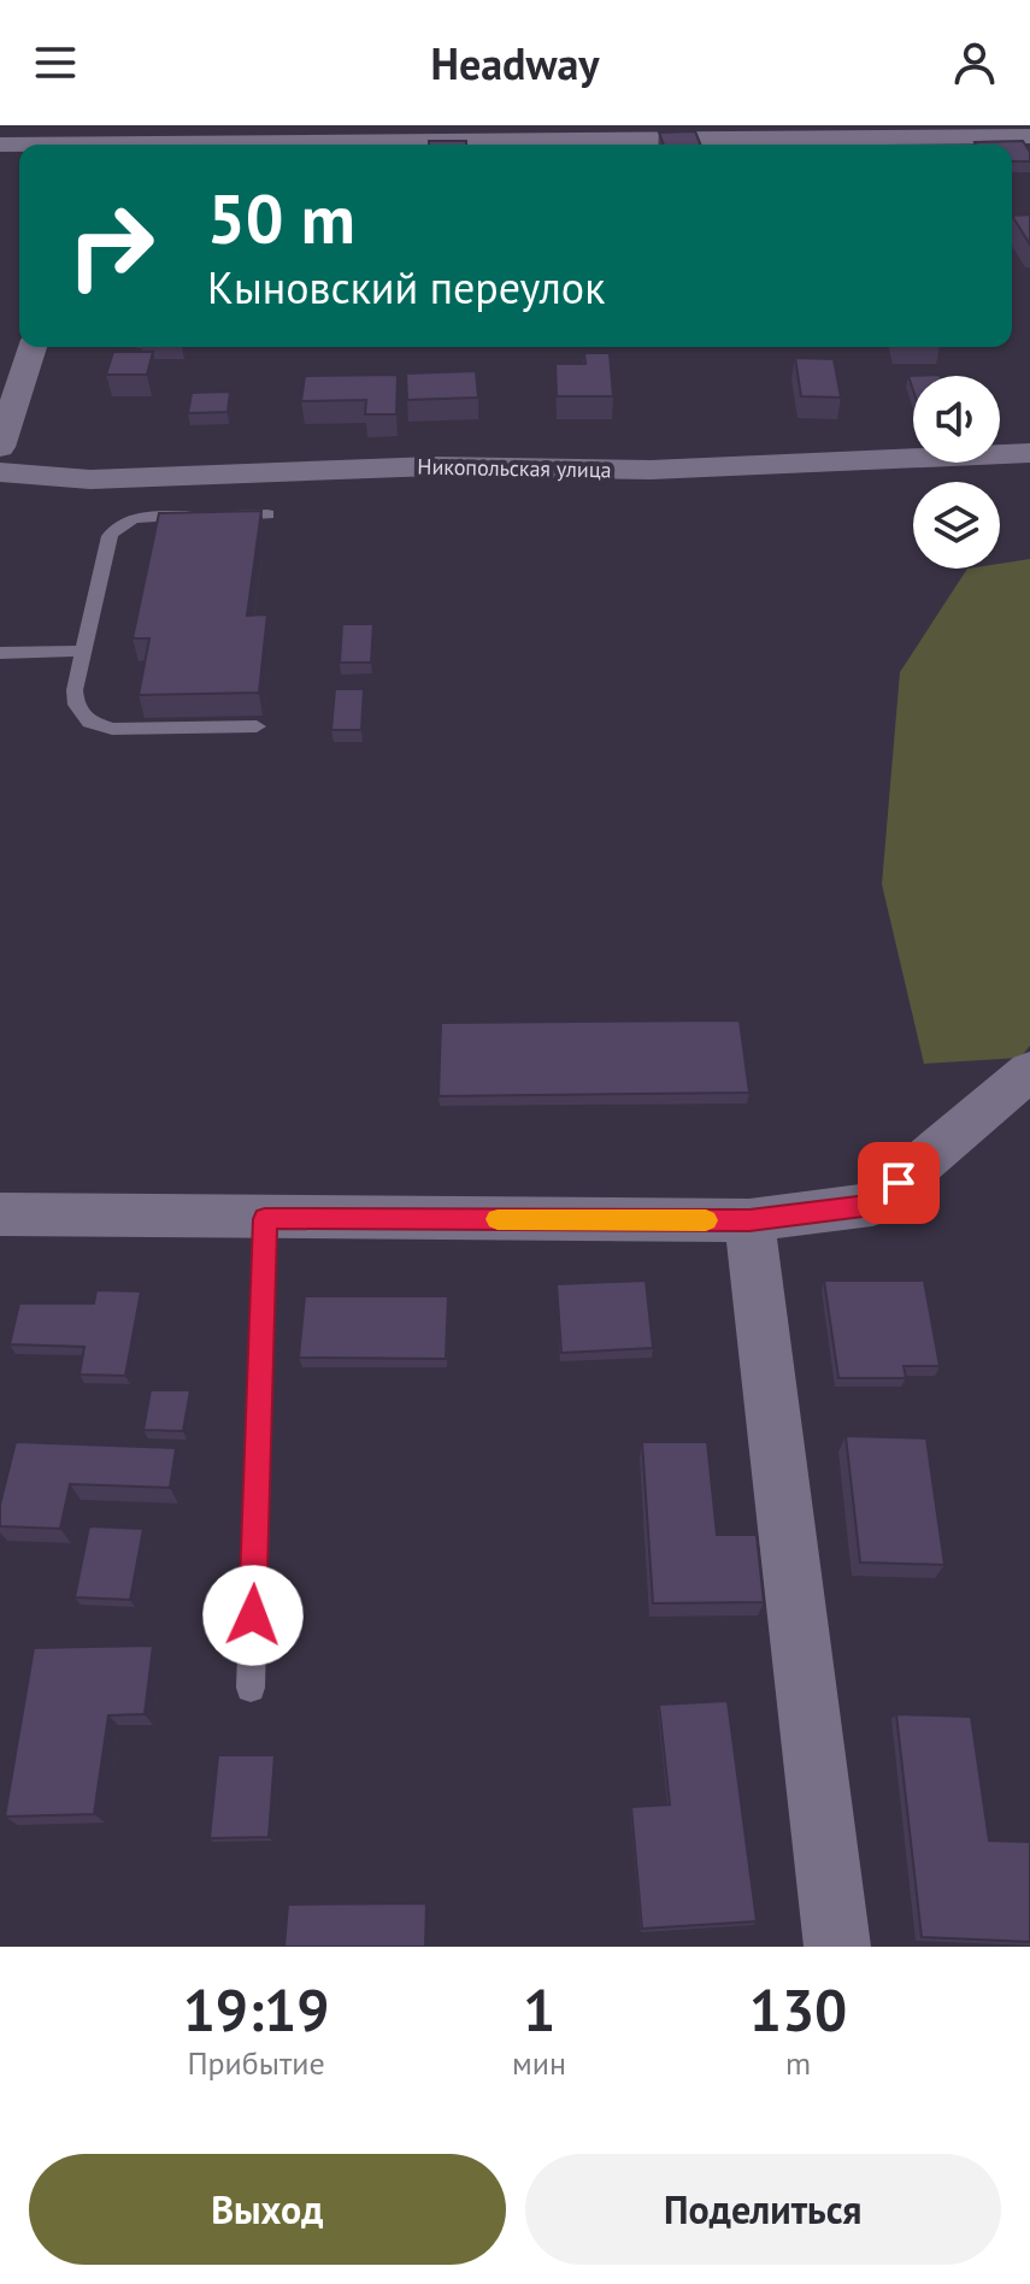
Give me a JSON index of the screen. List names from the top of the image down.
{
  "streets": {
    "street": ["Никопольская улица"]
  },
  "page": {
    "header": "Headway",
    "turn": ["50 m", "Кыновский переулок"],
    "eta": [
      "19:19",
      "Прибытие",
      "1",
      "мин",
      "130",
      "m"
    ],
    "buttons": ["Выход", "Поделиться"]
  }
}
